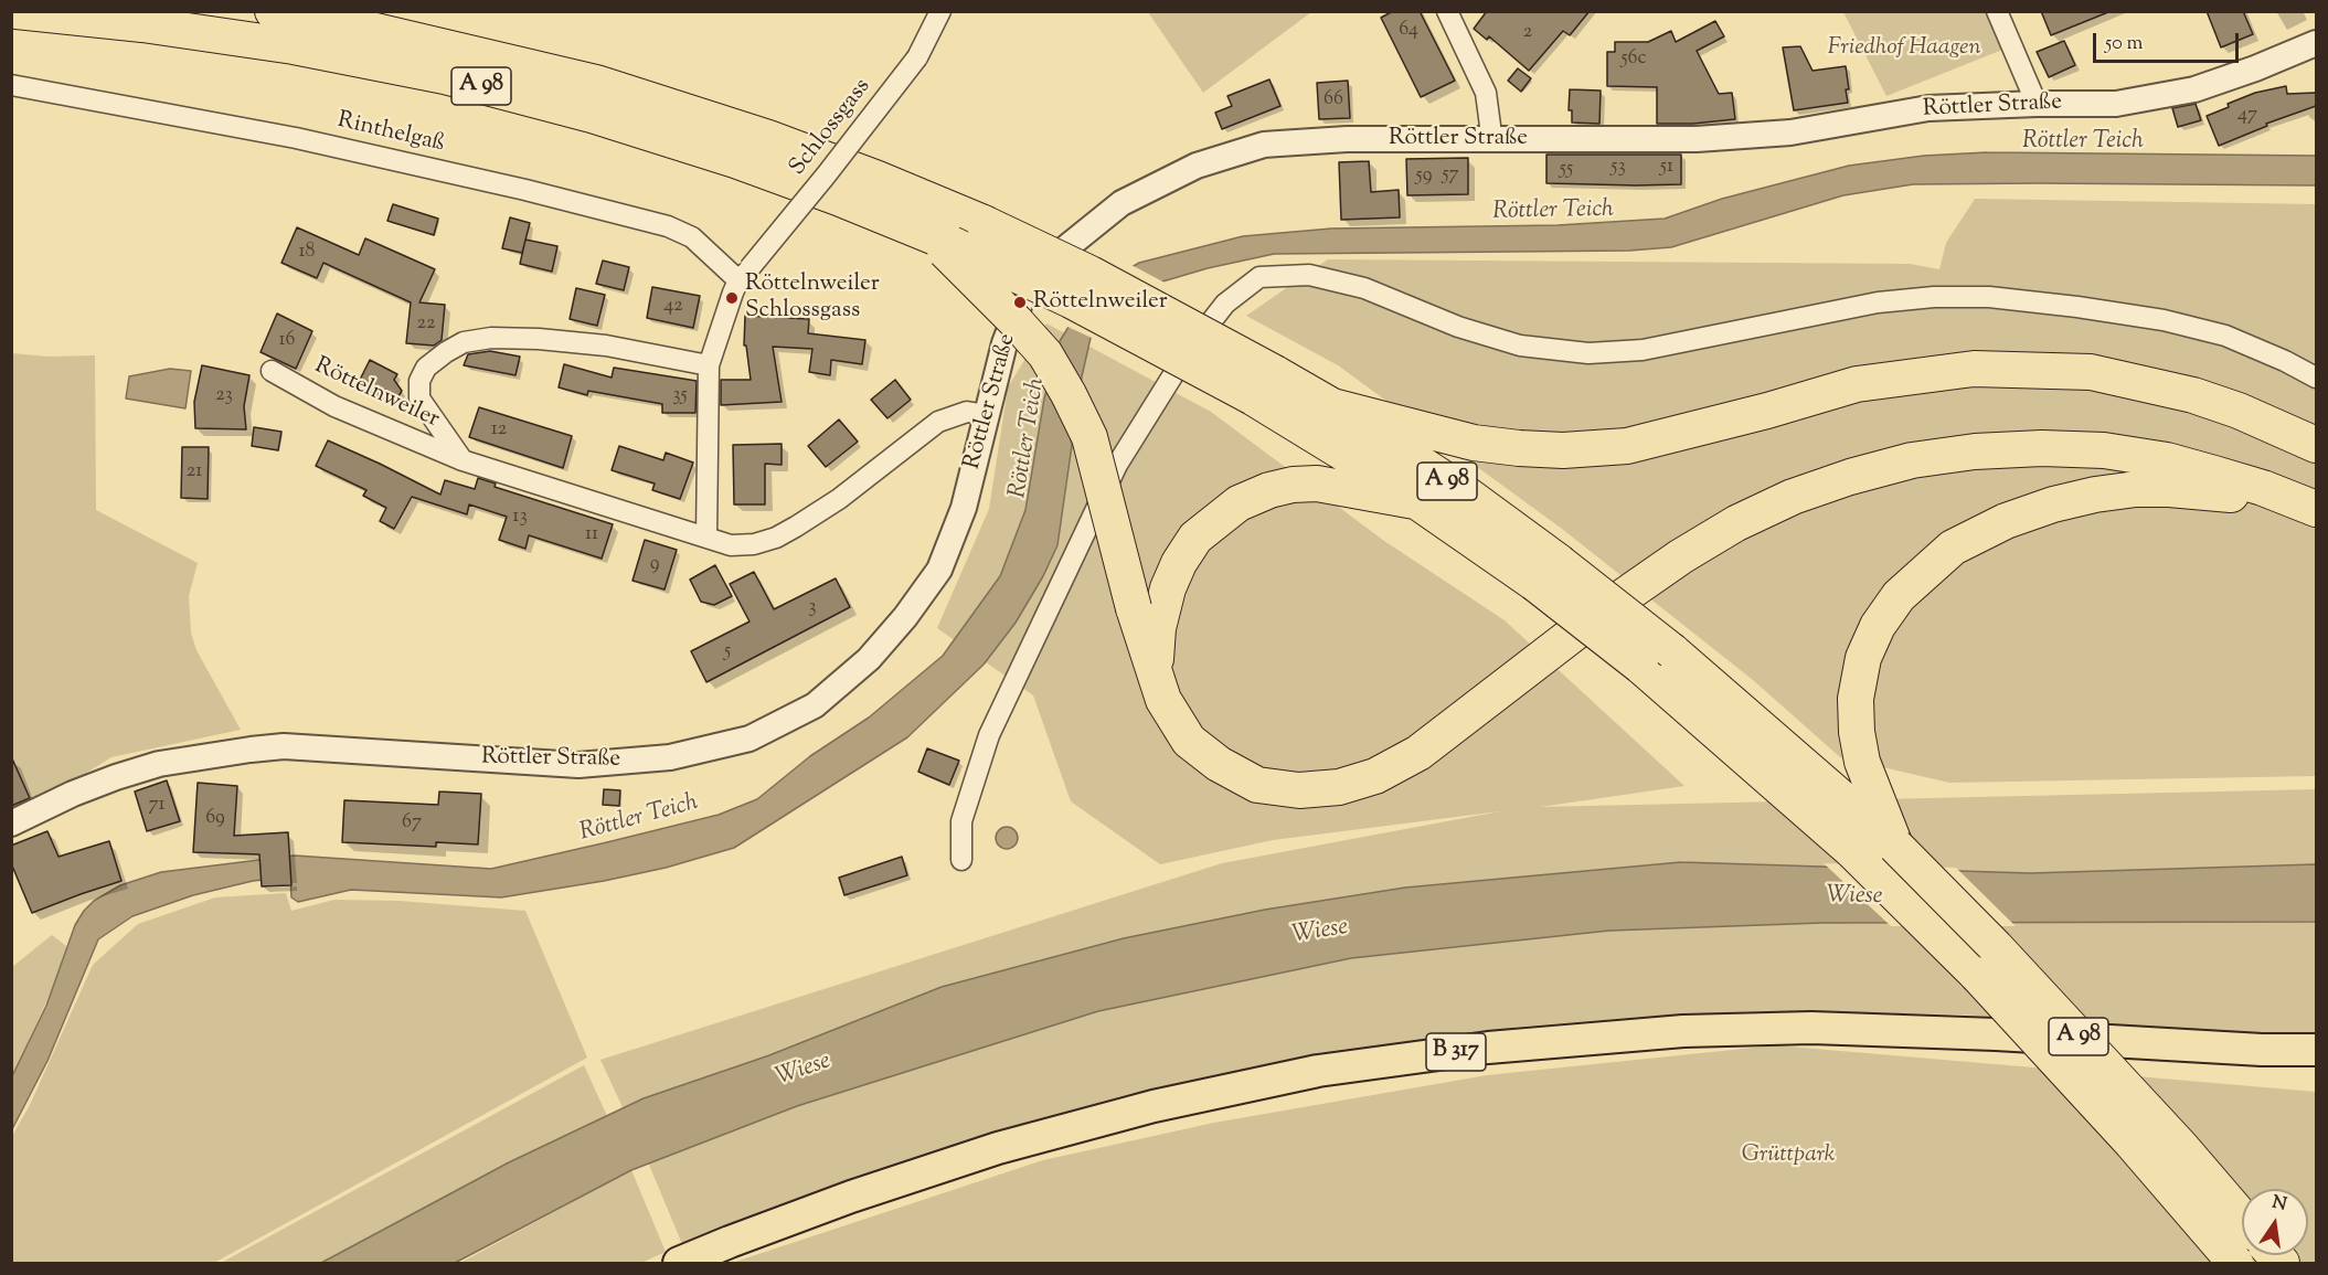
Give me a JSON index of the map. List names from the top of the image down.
{
  "streets": {
    "highway": ["A 98"],
    "main road": ["B 317"],
    "street": [
      "Röttler Straße",
      "Schlossgass",
      "Rinthelgaß",
      "Röttelnweiler"
    ]
  },
  "crossings": [
    ["Röttler Straße", "Röttelnweiler"],
    ["Schlossgass", "Rinthelgaß"]
  ],
  "water": ["Röttler Teich", "Wiese"],
  "parks": ["Friedhof Haagen", "Grüttpark"],
  "places": ["Röttelnweiler Schlossgass", "Röttelnweiler"],
  "house_numbers": [
    "64",
    "2",
    "56c",
    "66",
    "47",
    "53",
    "51",
    "55",
    "57",
    "59",
    "18",
    "42",
    "22",
    "16",
    "23",
    "35",
    "12",
    "21",
    "13",
    "11",
    "9",
    "3",
    "5",
    "71",
    "69",
    "67"
  ],
  "scale_bar": "50 m",
  "north": "top"
}
